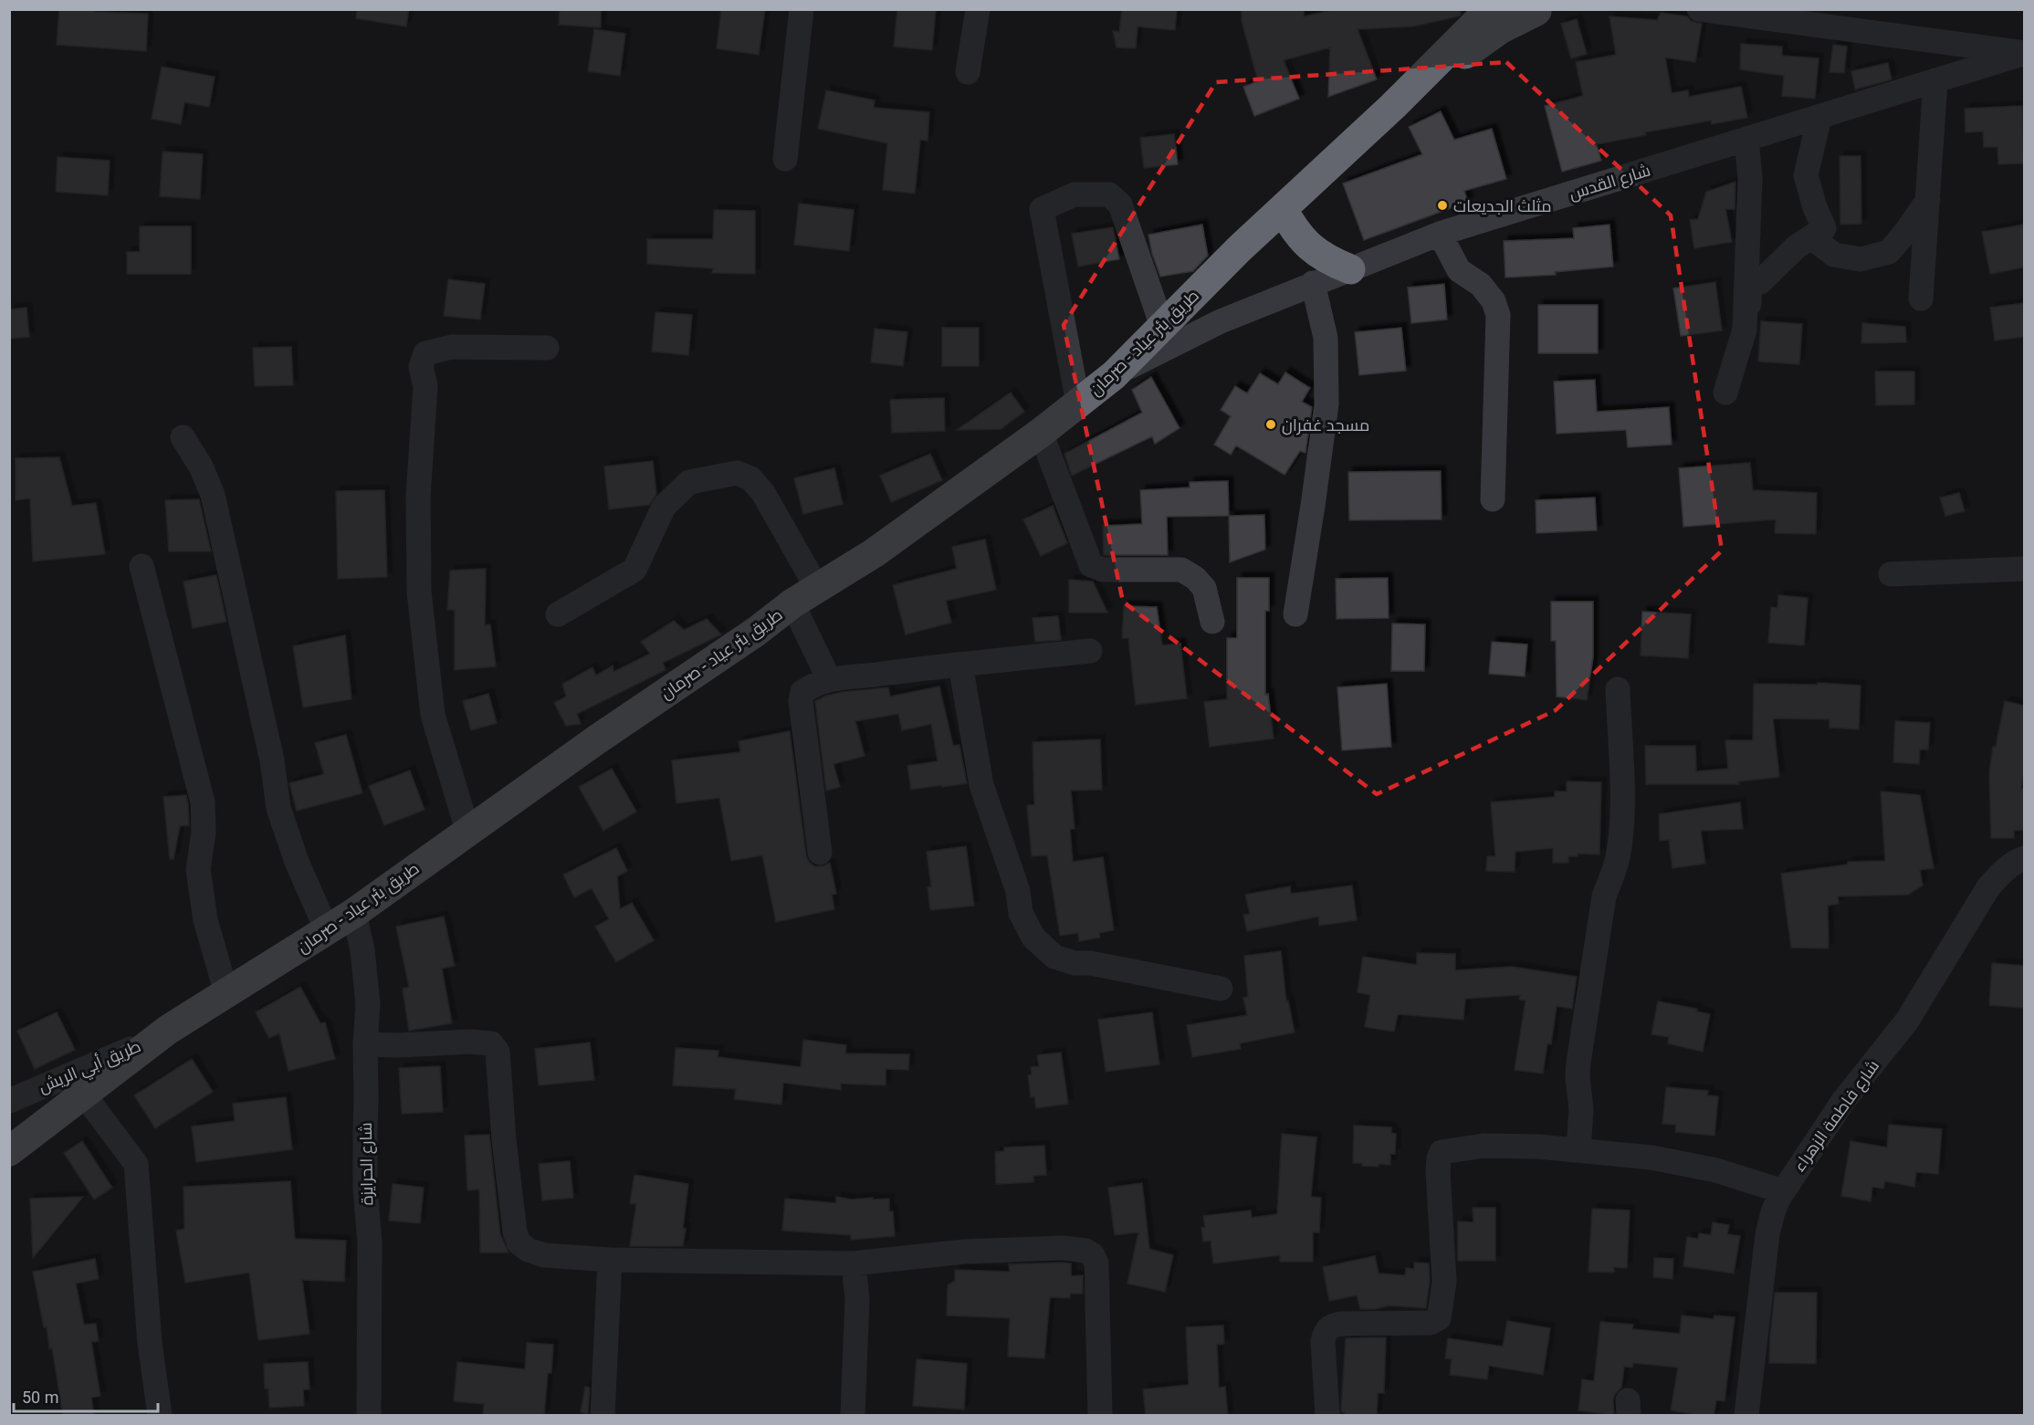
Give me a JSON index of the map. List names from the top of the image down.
{
  "streets": {
    "highway": ["طريق بئر عياد - صرمان"],
    "street": [
      "شارع القدس",
      "طريق أبي الريش",
      "شارع فاطمة الزهراء",
      "شارع الحرايزة"
    ]
  },
  "crossings": [
    ["شارع القدس", "طريق بئر عياد - صرمان"],
    ["طريق بئر عياد - صرمان", "طريق أبي الريش"],
    ["طريق بئر عياد - صرمان", "شارع الحرايزة"]
  ],
  "places": ["مثلث الجديعات", "مسجد غفران"],
  "scale_bar": "50 m"
}
